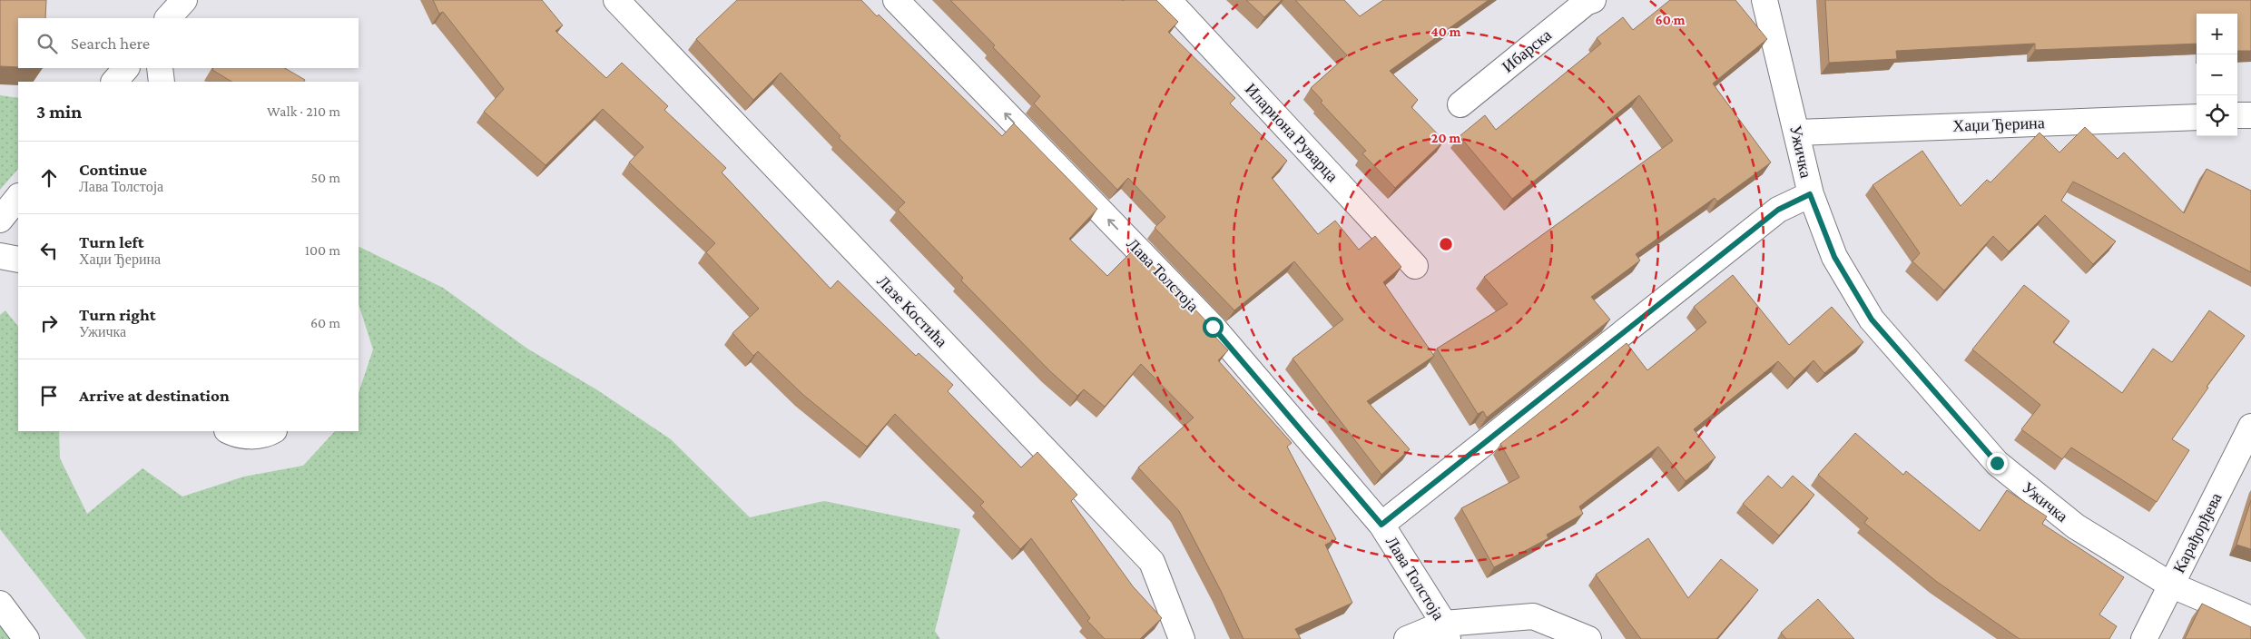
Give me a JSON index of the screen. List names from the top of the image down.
{
  "streets": {
    "street": [
      "Ибарска",
      "Хаџи Ђерина",
      "Илариона Руварца",
      "Ужичка",
      "Лава Толстоја",
      "Лазе Костића",
      "Карађорђева"
    ]
  },
  "crossings": [
    ["Хаџи Ђерина", "Ужичка"],
    ["Ужичка", "Карађорђева"]
  ],
  "one_way": ["Лава Толстоја"],
  "page": {
    "map_buttons": ["+", "−"],
    "search": "Search here",
    "heading": ["3 min", "Walk · 210 m"],
    "list": [
      ["Continue", "Лава Толстоја", "50 m"],
      ["Turn left", "Хаџи Ђерина", "100 m"],
      ["Turn right", "Ужичка", "60 m"],
      "Arrive at destination"
    ]
  },
  "rings": ["60 m", "40 m", "20 m"]
}
